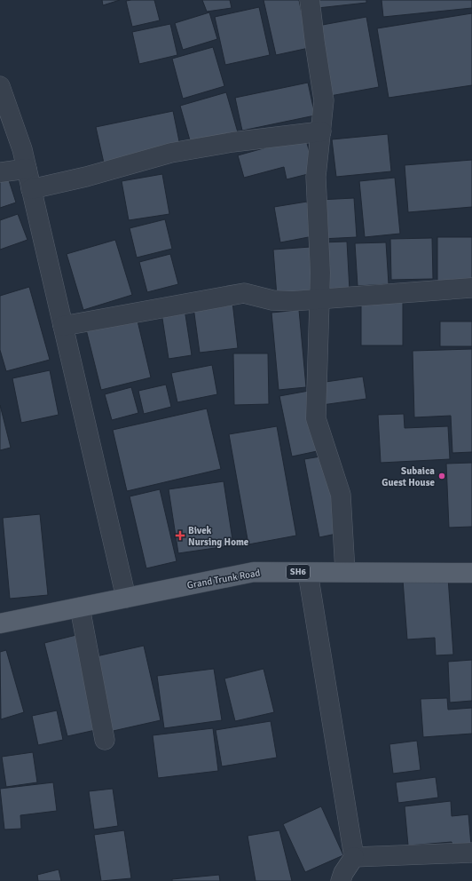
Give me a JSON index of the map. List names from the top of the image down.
{
  "streets": {
    "main road": ["SH6", "Grand Trunk Road"]
  },
  "places": {
    "other": ["Subaica Guest House"],
    "health": ["Bivek Nursing Home"]
  }
}
